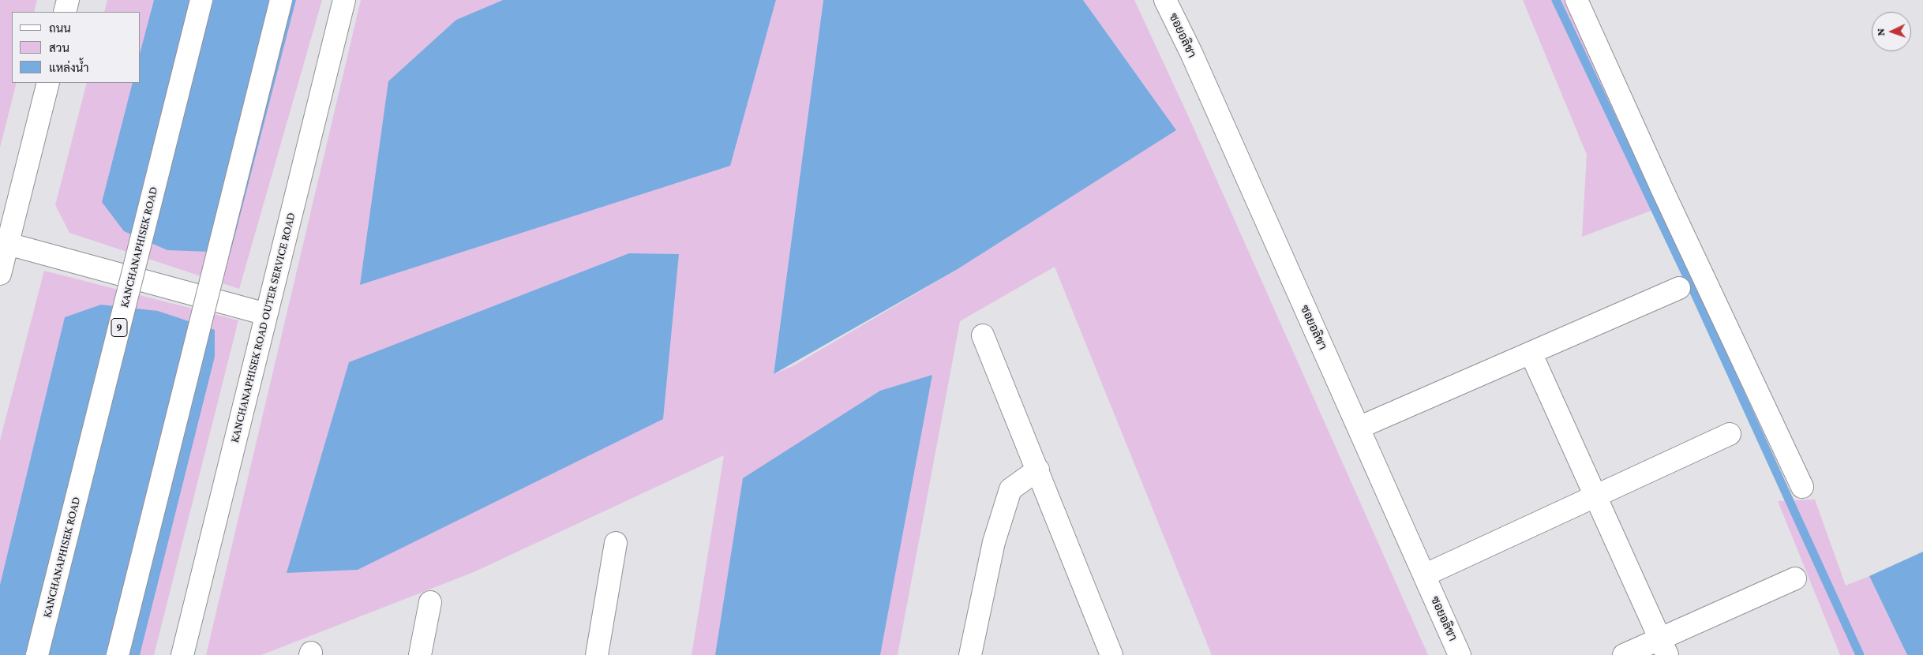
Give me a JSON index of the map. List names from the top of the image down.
{
  "streets": {
    "main road": [
      "ซอยอลิชา",
      "KANCHANAPHISEK ROAD",
      "9",
      "KANCHANAPHISEK ROAD OUTER SERVICE ROAD"
    ]
  },
  "legend": ["ถนน", "สวน", "แหล่งน้ำ"],
  "north": "left"
}
